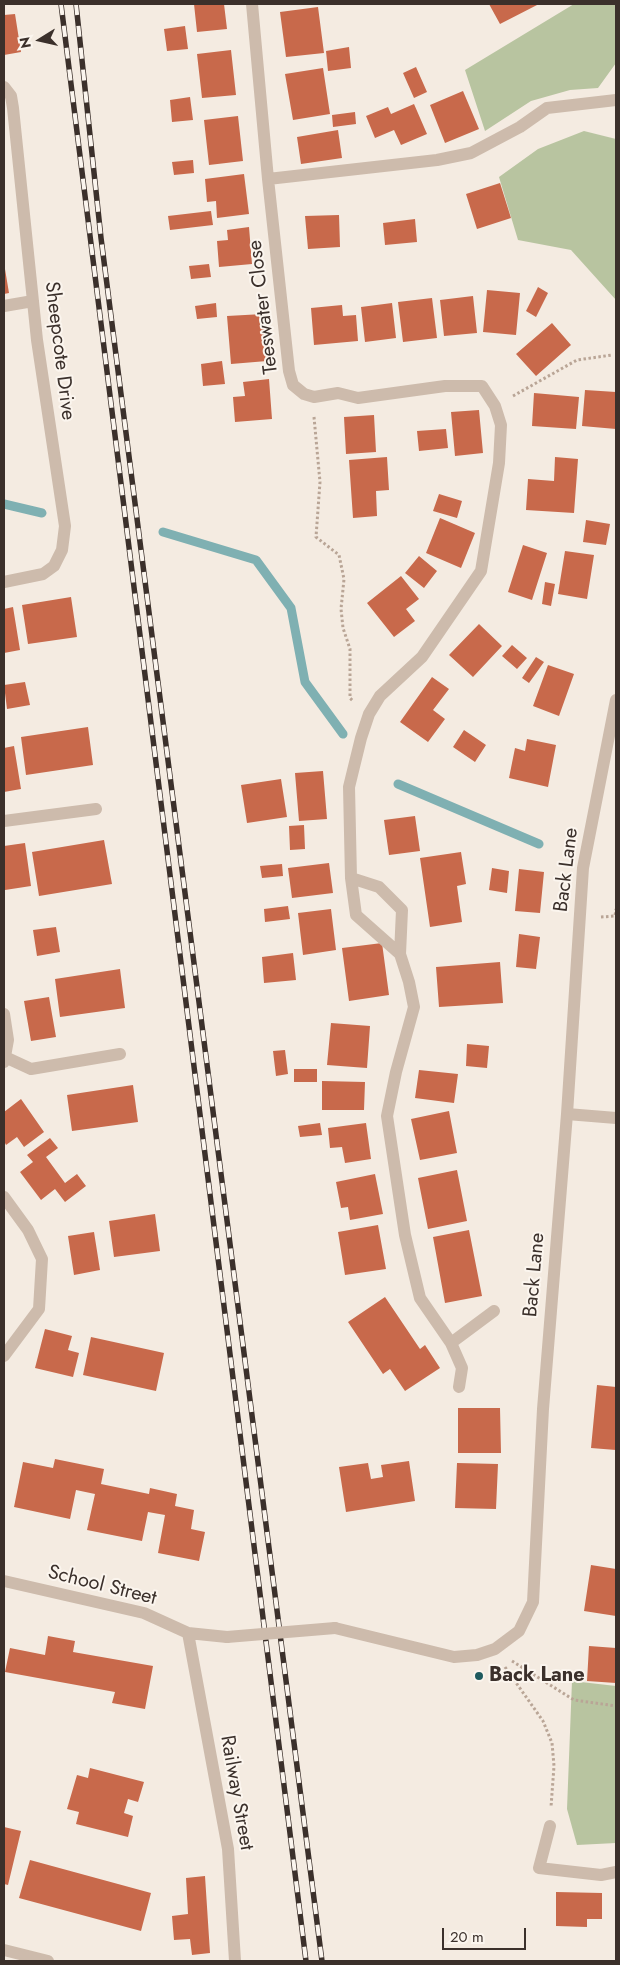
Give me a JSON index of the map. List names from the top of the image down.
{
  "streets": {
    "street": [
      "Teeswater Close",
      "Sheepcote Drive",
      "Back Lane",
      "School Street",
      "Railway Street"
    ]
  },
  "crossings": [
    ["Back Lane", "School Street"],
    ["Back Lane", "Railway Street"],
    ["School Street", "Railway Street"]
  ],
  "places": ["Back Lane"],
  "scale_bar": "20 m",
  "north": "left"
}
